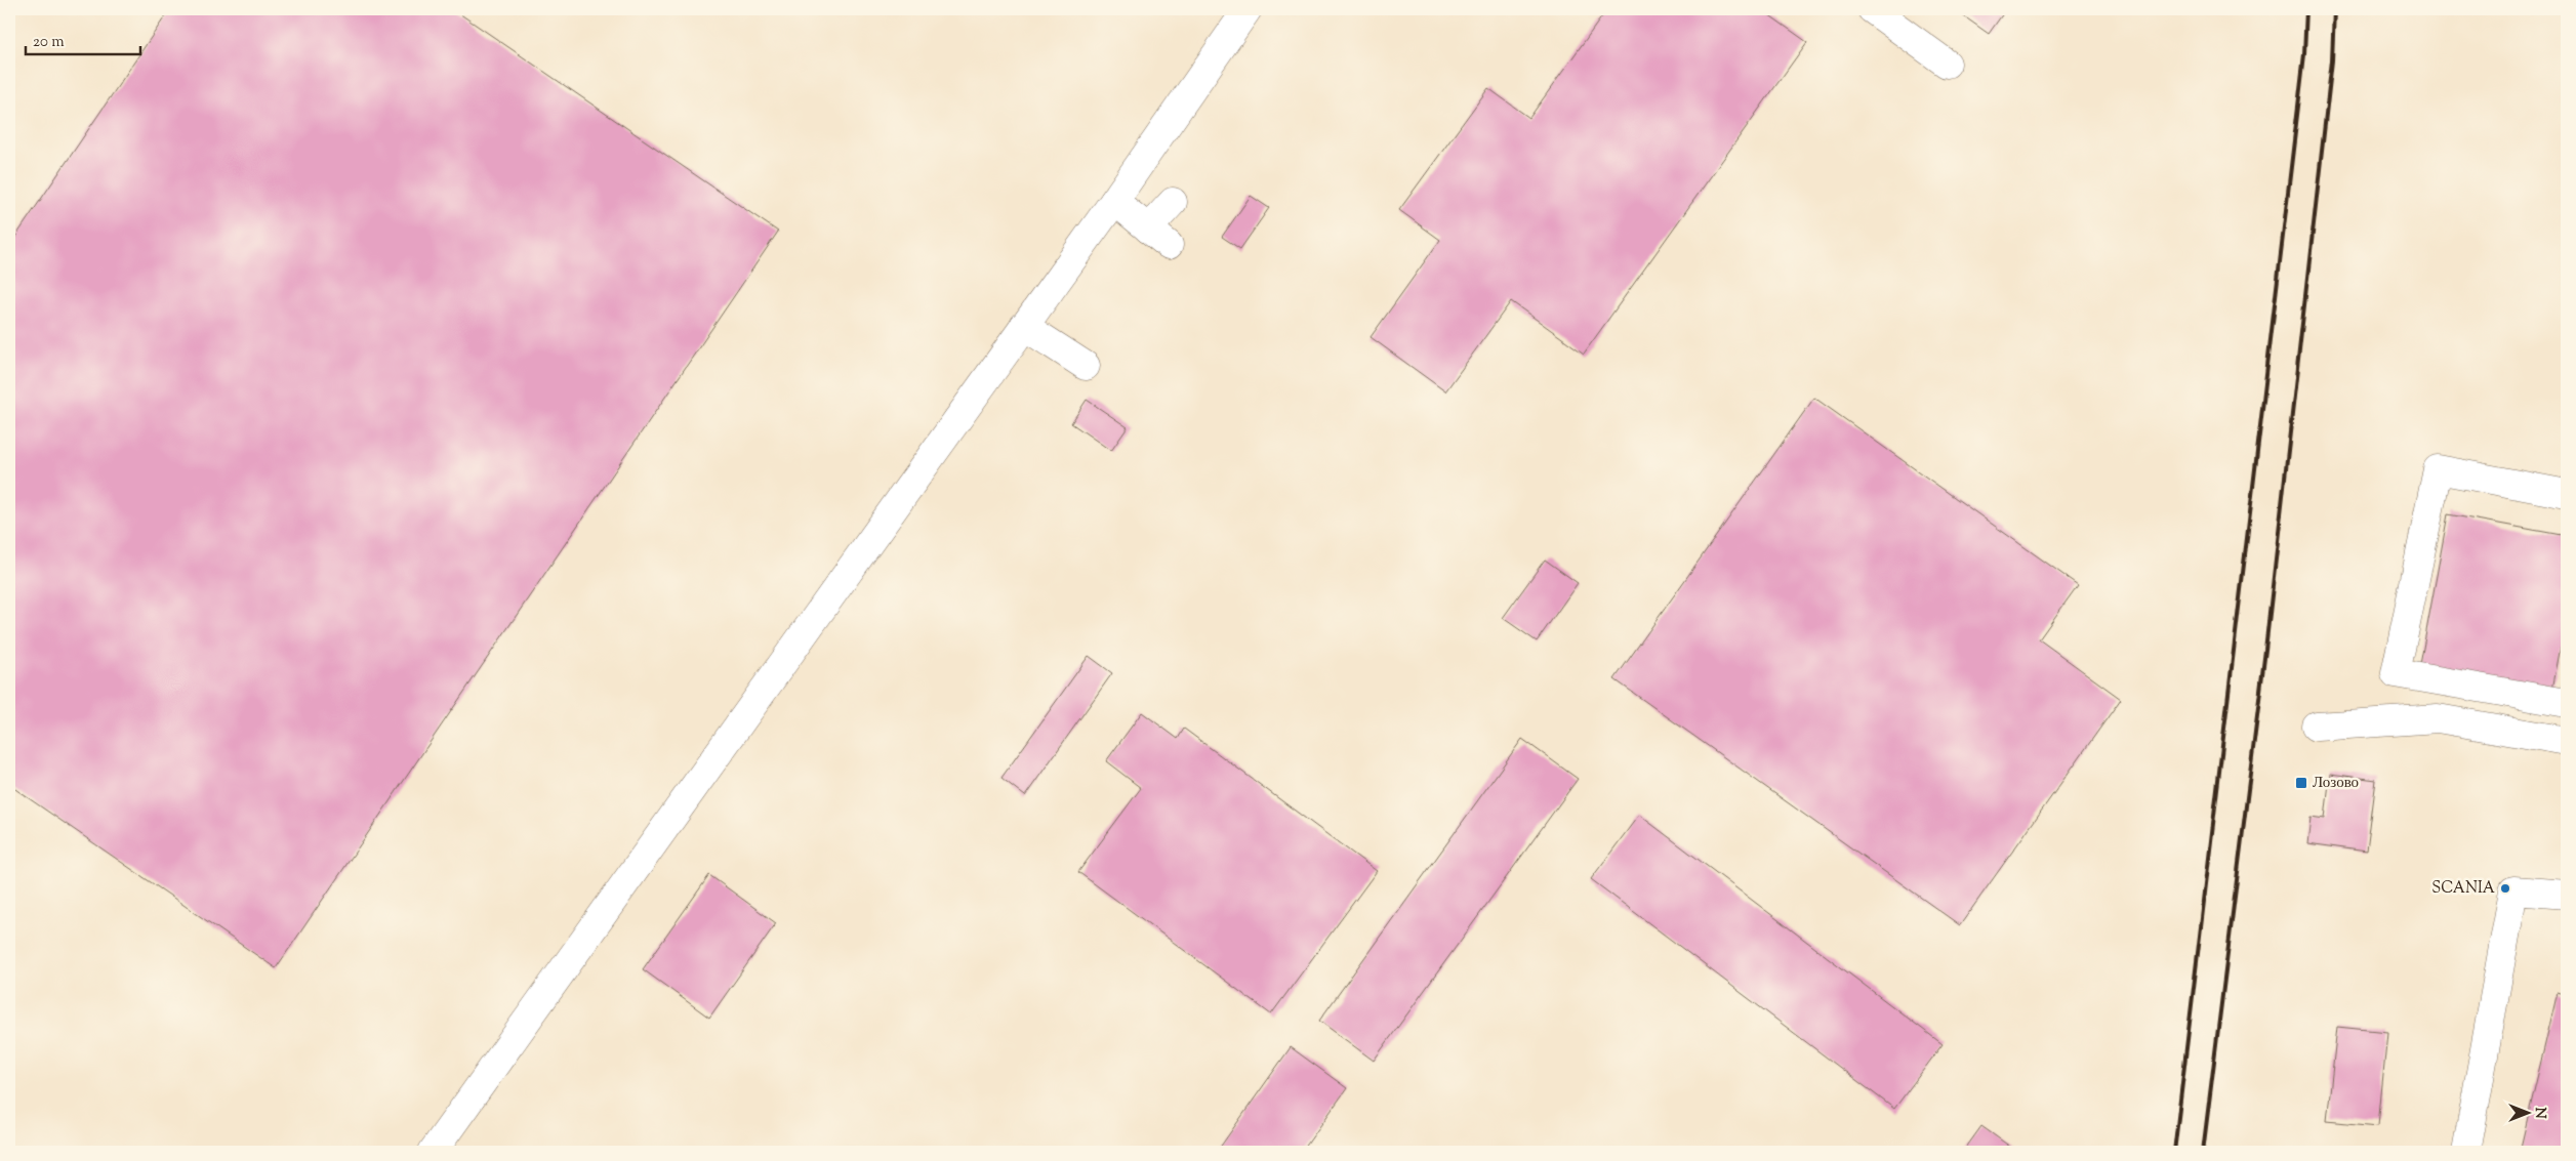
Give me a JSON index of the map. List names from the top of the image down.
{
  "places": {
    "transit": ["Лозово"],
    "other": ["SCANIA"]
  },
  "scale_bar": "20 m",
  "north": "right"
}
